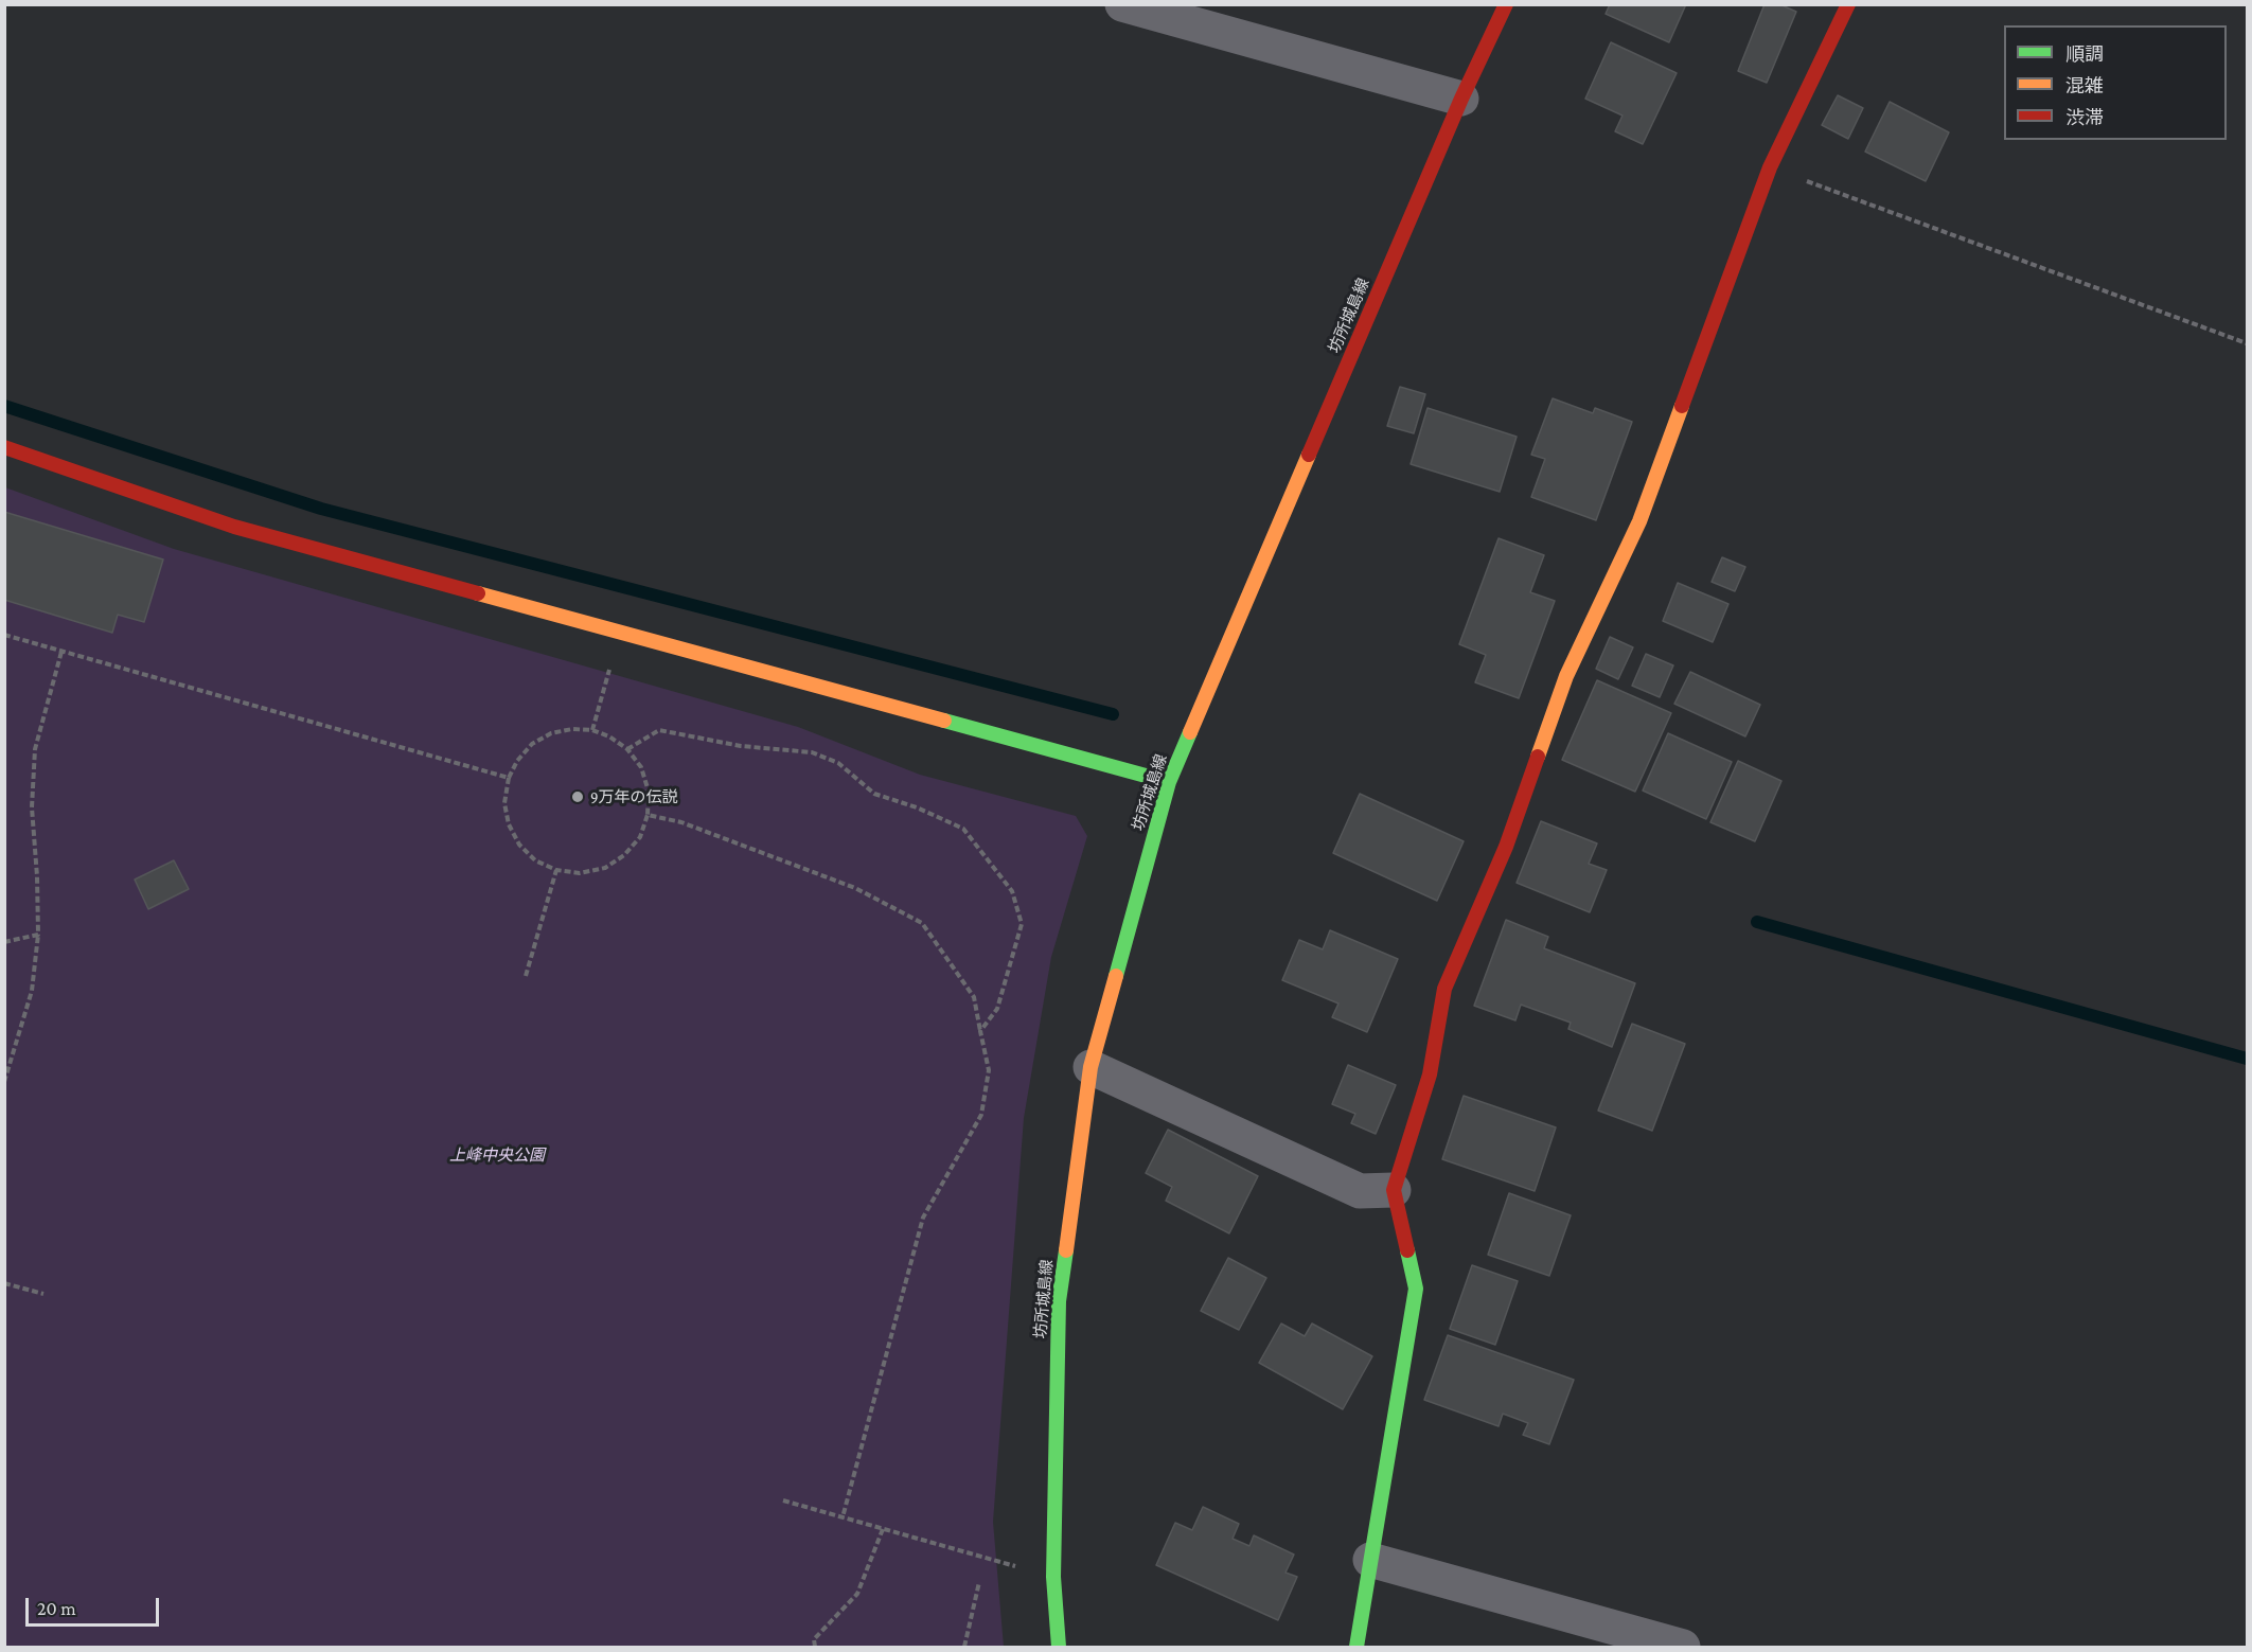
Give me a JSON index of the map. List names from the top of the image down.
{
  "streets": {
    "street": ["坊所城島線"]
  },
  "parks": ["上峰中央公園"],
  "places": ["9万年の伝説"],
  "legend": ["順調", "混雑", "渋滞"],
  "scale_bar": "20 m"
}
